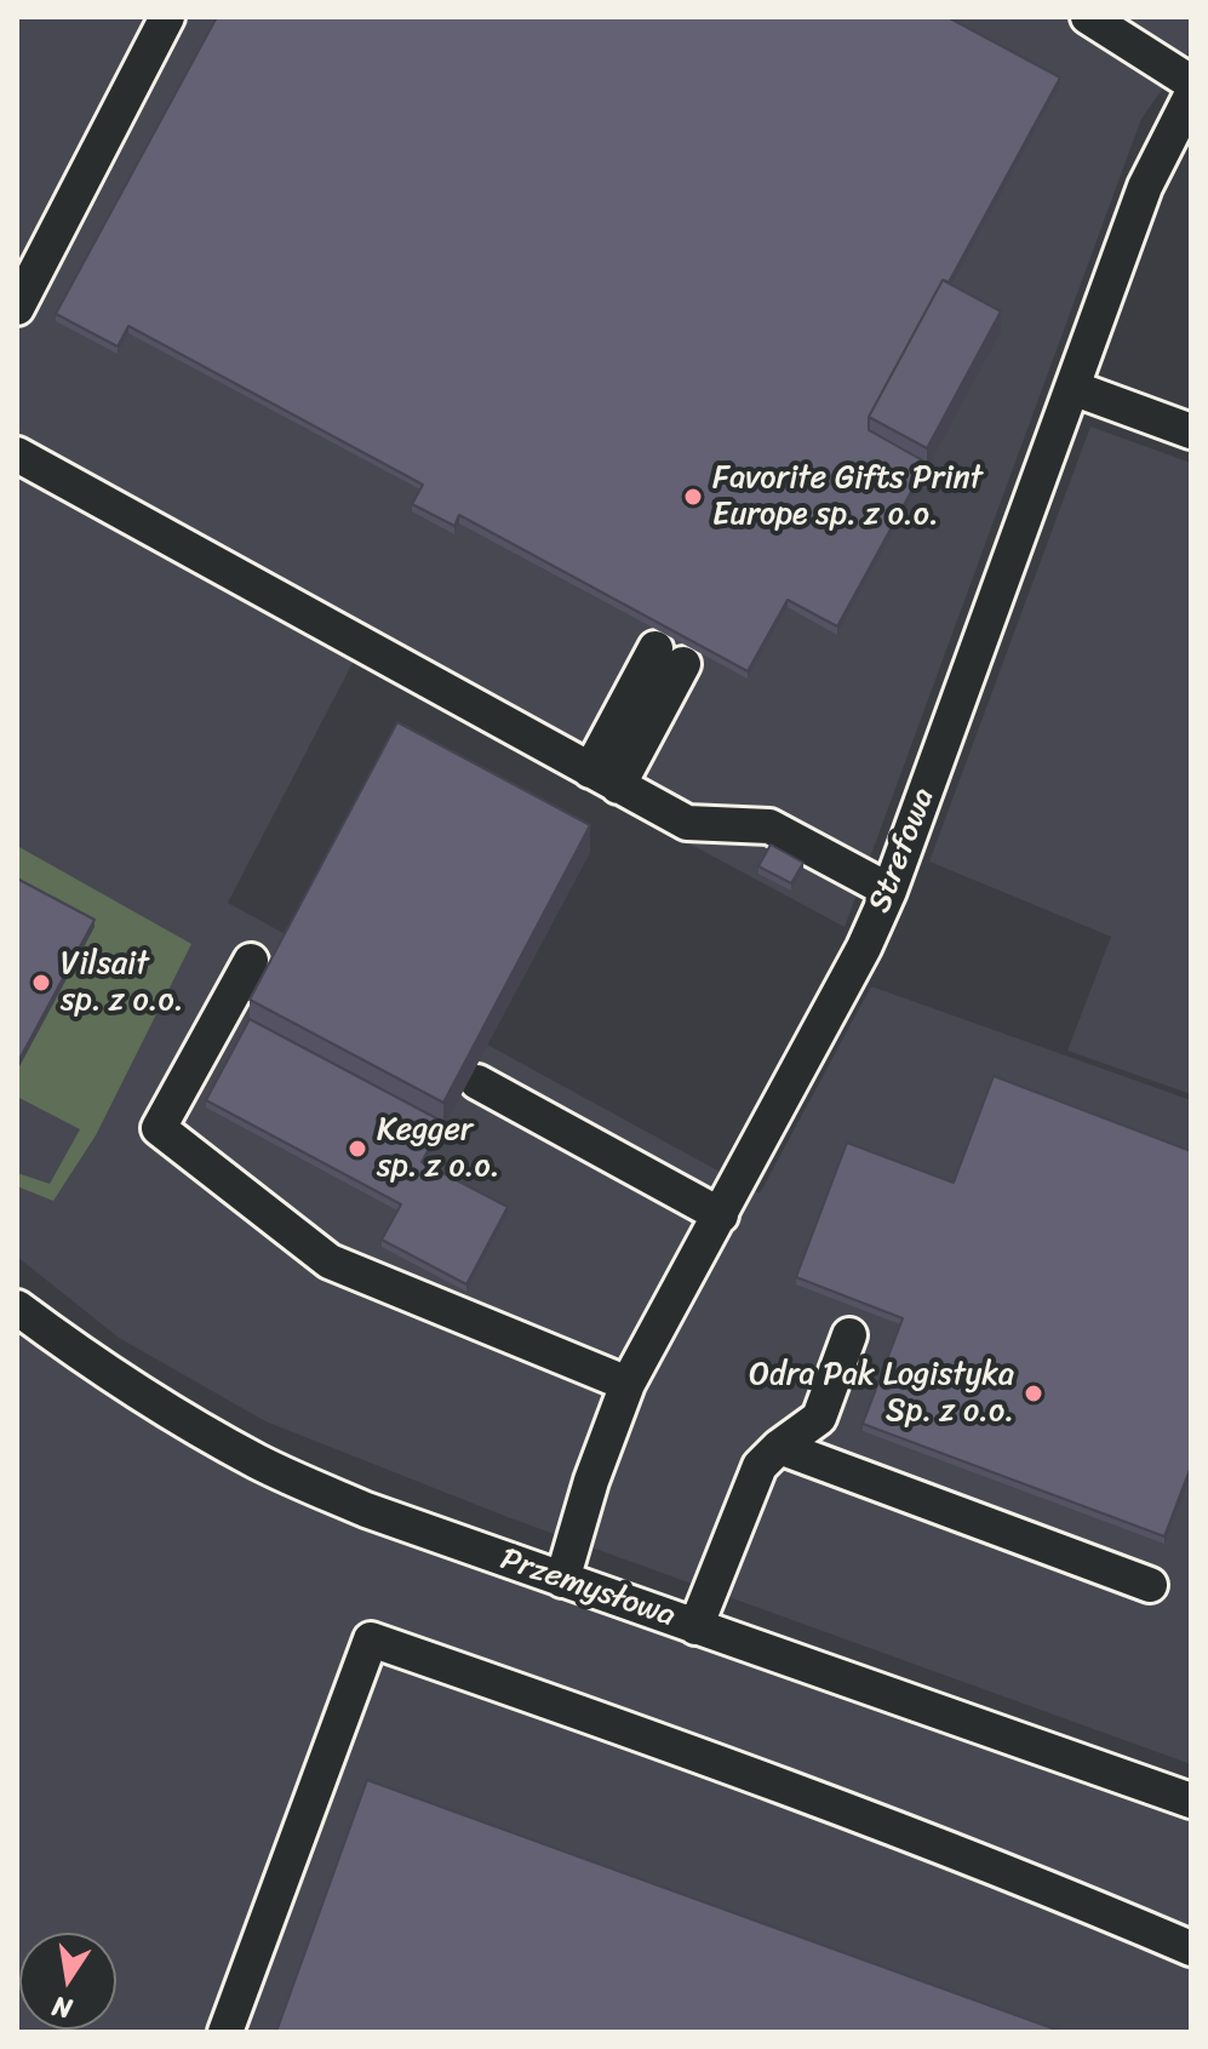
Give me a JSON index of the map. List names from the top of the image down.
{
  "streets": {
    "street": ["Strefowa", "Przemysłowa"]
  },
  "crossings": [
    ["Strefowa", "Przemysłowa"]
  ],
  "places": [
    "Favorite Gifts Print Europe sp. z o.o.",
    "Vilsait sp. z o.o.",
    "Kegger sp. z o.o.",
    "Odra Pak Logistyka Sp. z o.o."
  ],
  "north": "bottom"
}
